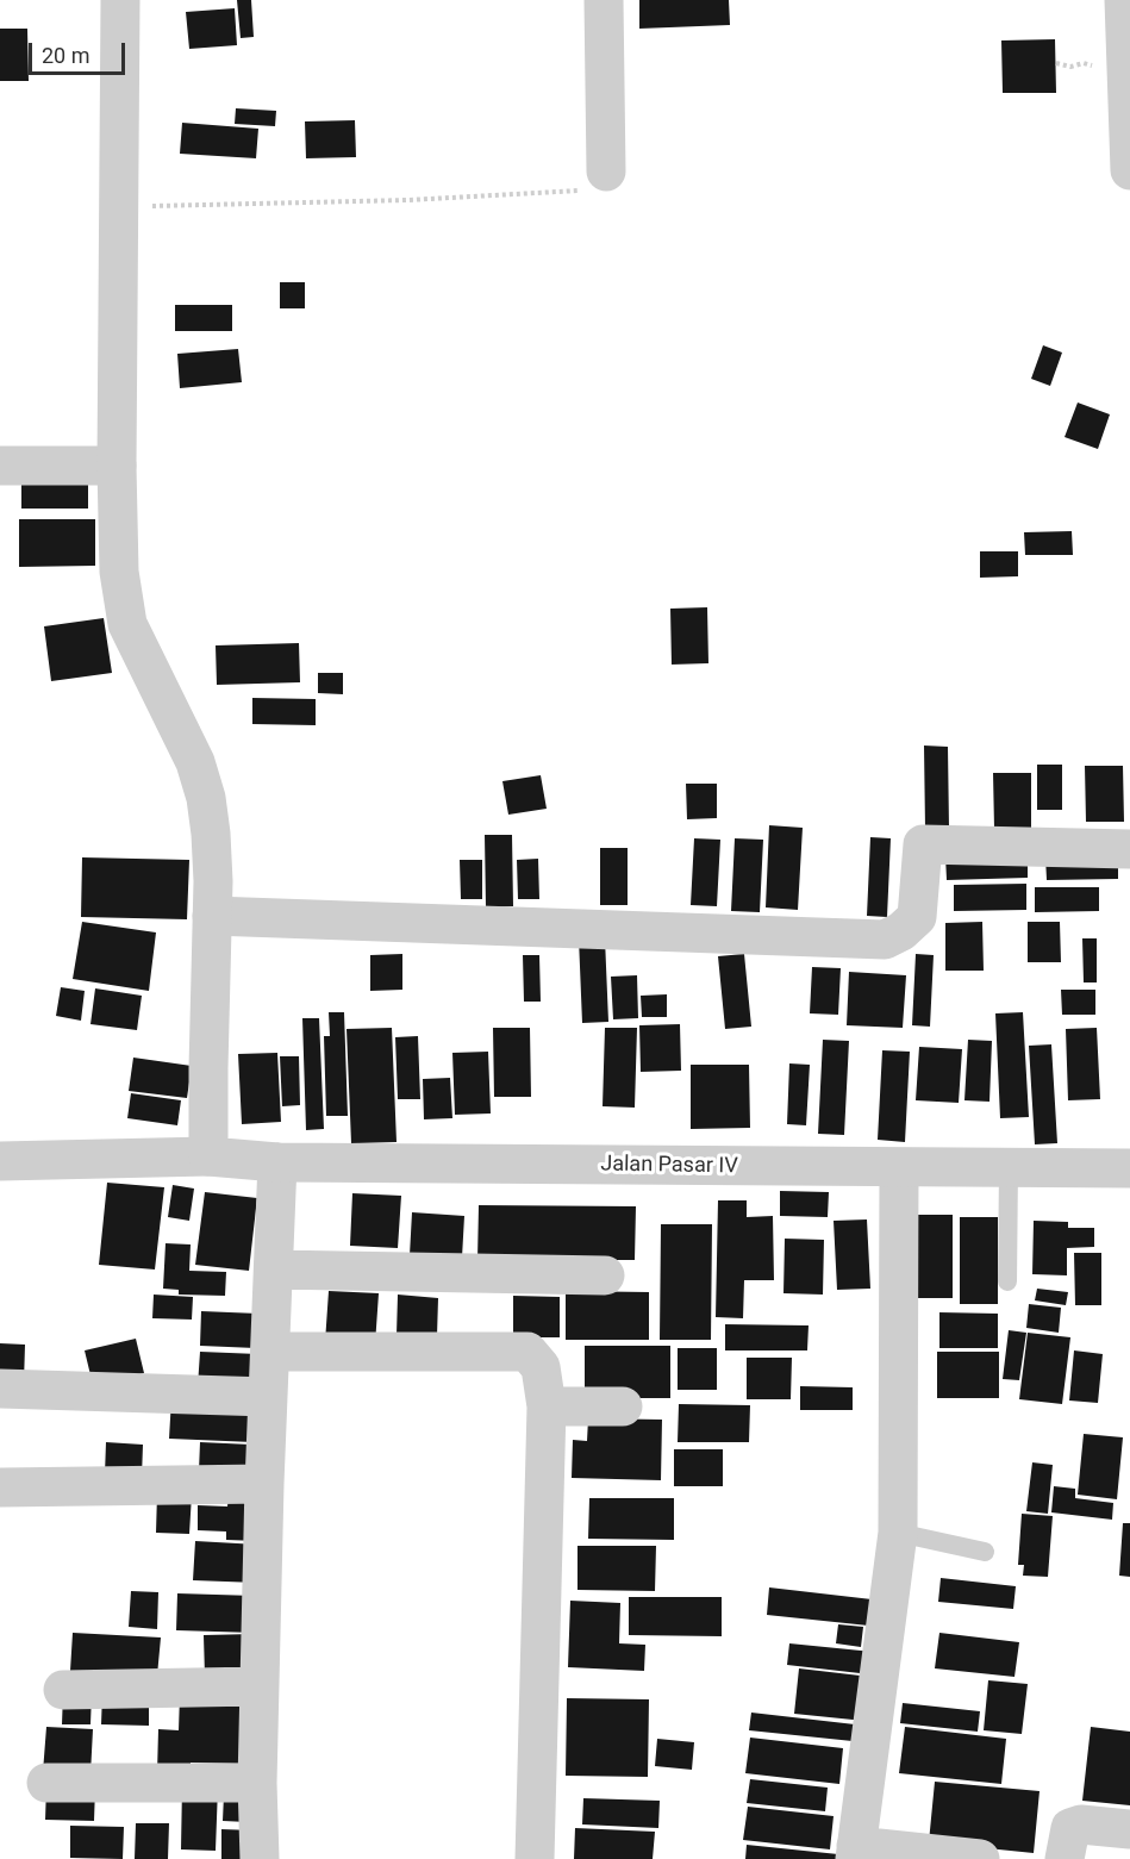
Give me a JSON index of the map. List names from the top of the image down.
{
  "streets": {
    "street": ["Jalan Pasar IV"]
  },
  "scale_bar": "20 m"
}
